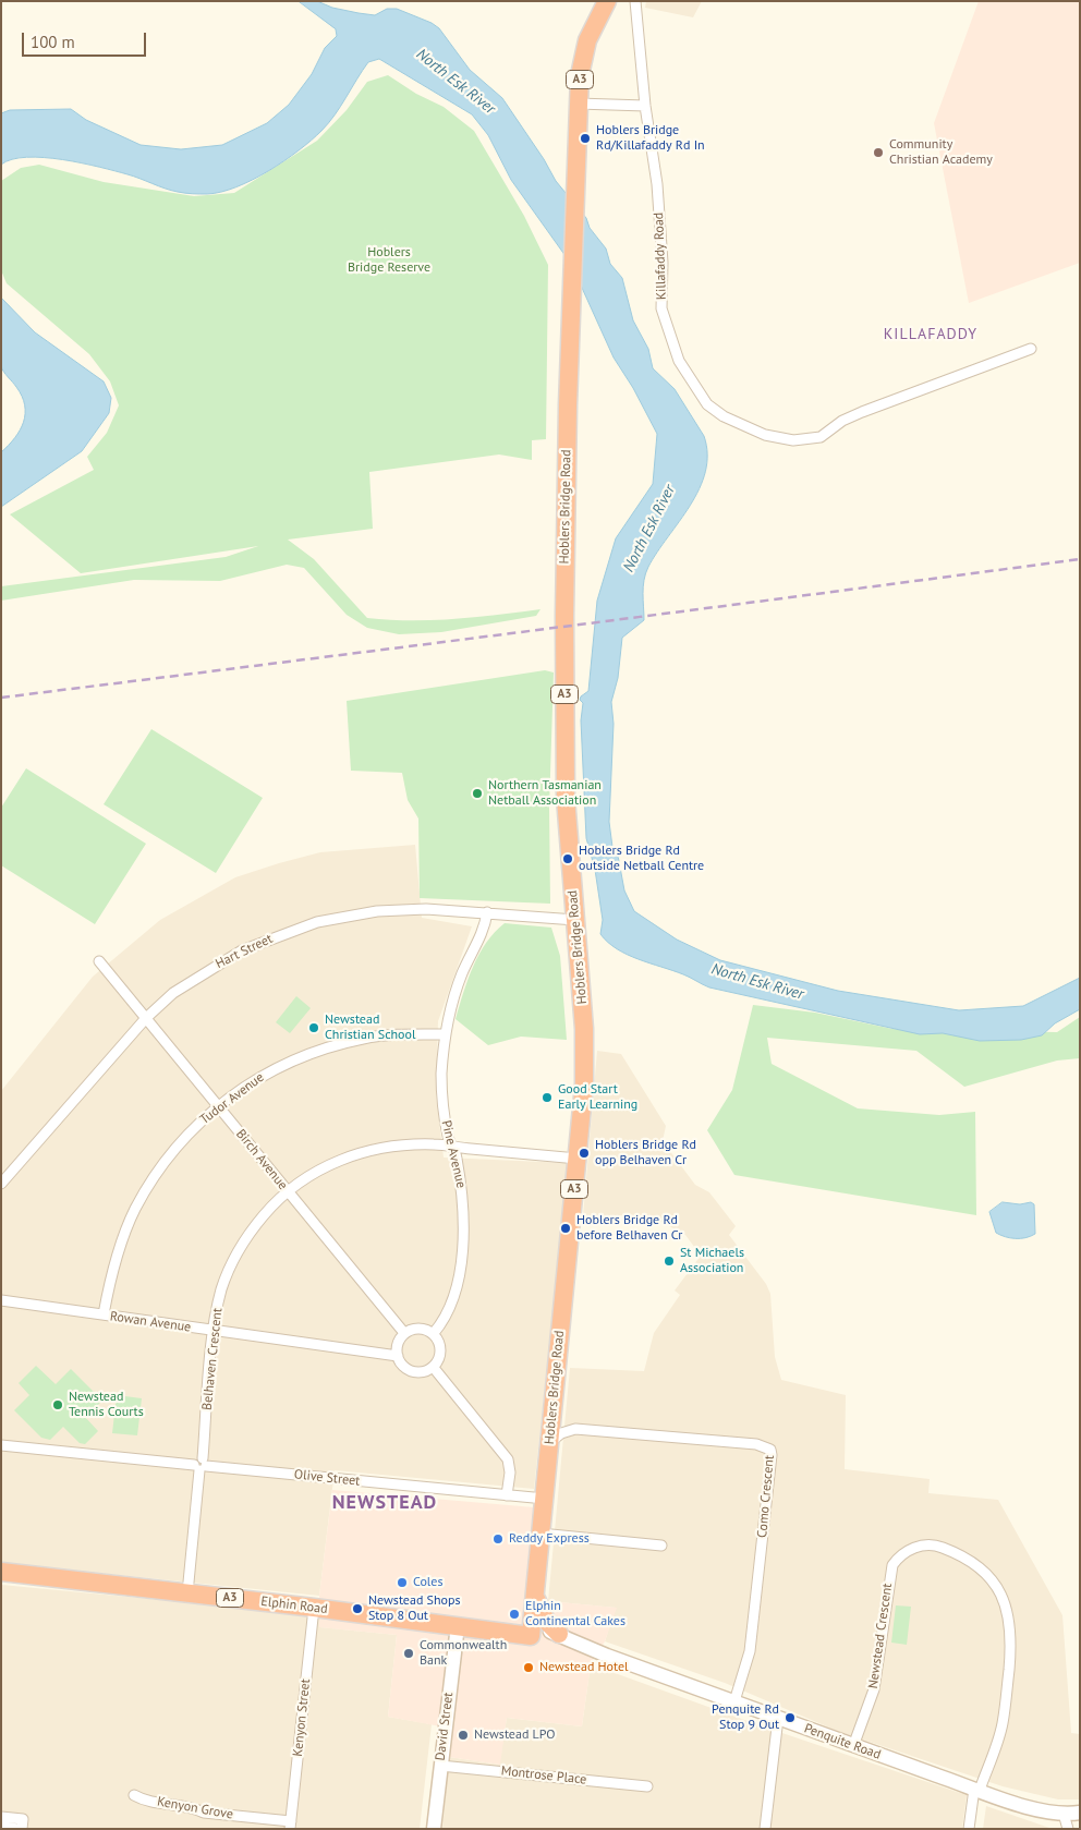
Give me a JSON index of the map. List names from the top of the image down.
{
  "streets": {
    "highway": ["A3", "Hoblers Bridge Road", "Elphin Road"],
    "street": [
      "Killafaddy Road",
      "Hart Street",
      "Tudor Avenue",
      "Pine Avenue",
      "Birch Avenue",
      "Rowan Avenue",
      "Belhaven Crescent",
      "Olive Street",
      "Como Crescent",
      "Newstead Crescent",
      "Kenyon Street",
      "David Street",
      "Penquite Road",
      "Montrose Place",
      "Kenyon Grove"
    ]
  },
  "crossings": [
    ["Hoblers Bridge Road", "Hart Street"],
    ["Hoblers Bridge Road", "Belhaven Crescent"],
    ["Hoblers Bridge Road", "Olive Street"],
    ["Hoblers Bridge Road", "Como Crescent"],
    ["Hoblers Bridge Road", "Elphin Road"],
    ["Hoblers Bridge Road", "Penquite Road"],
    ["Hart Street", "Pine Avenue"],
    ["Hart Street", "Birch Avenue"],
    ["Tudor Avenue", "Pine Avenue"],
    ["Tudor Avenue", "Birch Avenue"],
    ["Tudor Avenue", "Rowan Avenue"],
    ["Pine Avenue", "Birch Avenue"],
    ["Pine Avenue", "Rowan Avenue"],
    ["Pine Avenue", "Belhaven Crescent"],
    ["Birch Avenue", "Rowan Avenue"],
    ["Birch Avenue", "Belhaven Crescent"],
    ["Rowan Avenue", "Belhaven Crescent"],
    ["Belhaven Crescent", "Olive Street"],
    ["Belhaven Crescent", "Elphin Road"],
    ["Como Crescent", "Penquite Road"],
    ["Elphin Road", "Kenyon Street"],
    ["Elphin Road", "David Street"],
    ["Elphin Road", "Penquite Road"],
    ["Newstead Crescent", "Penquite Road"],
    ["Kenyon Street", "Kenyon Grove"],
    ["David Street", "Montrose Place"]
  ],
  "districts": ["KILLAFADDY", "NEWSTEAD"],
  "water": ["North Esk River"],
  "parks": ["Hoblers Bridge Reserve"],
  "places": [
    "Hoblers Bridge Rd/Killafaddy Rd In",
    "Community Christian Academy",
    "Northern Tasmanian Netball Association",
    "Hoblers Bridge Rd outside Netball Centre",
    "Newstead Christian School",
    "Good Start Early Learning",
    "Hoblers Bridge Rd opp Belhaven Cr",
    "Hoblers Bridge Rd before Belhaven Cr",
    "St Michaels Association",
    "Newstead Tennis Courts",
    "Reddy Express",
    "Coles",
    "Newstead Shops Stop 8 Out",
    "Elphin Continental Cakes",
    "Commonwealth Bank",
    "Newstead Hotel",
    "Penquite Rd Stop 9 Out",
    "Newstead LPO"
  ],
  "scale_bar": "100 m"
}
